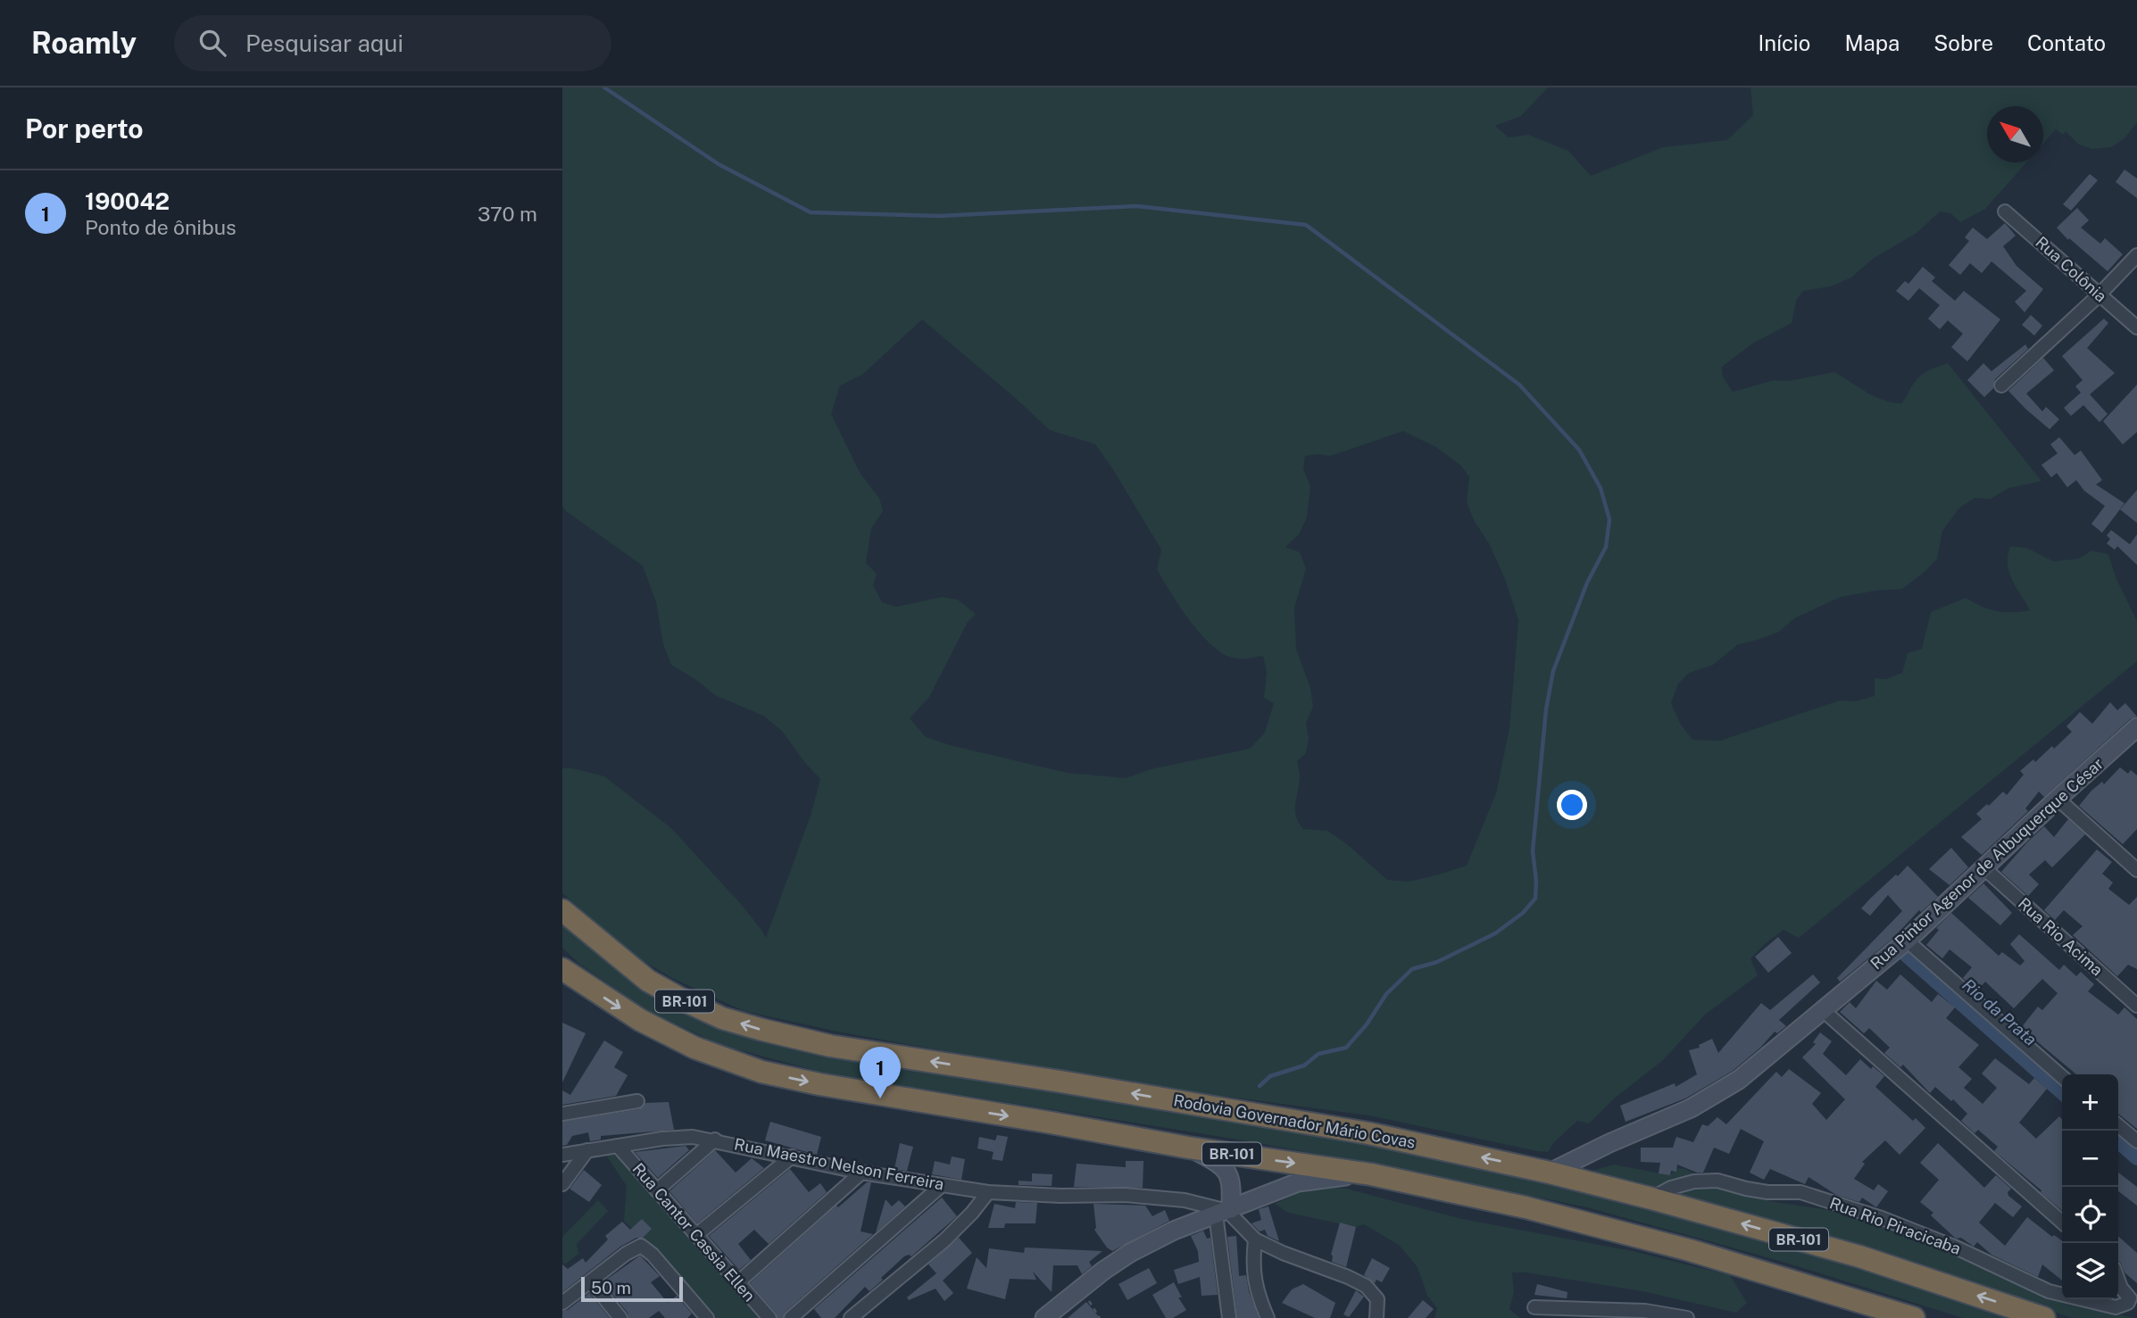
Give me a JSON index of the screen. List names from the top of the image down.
{
  "streets": {
    "highway": ["BR-101", "Rodovia Governador Mário Covas"],
    "street": [
      "Rua Colônia",
      "Rua Pintor Agenor de Albuquerque César",
      "Rua Rio Acima",
      "Rua Maestro Nelson Ferreira",
      "Rua Rio Piracicaba",
      "Rua Cantor Cassia Ellen"
    ]
  },
  "crossings": [
    ["Rua Pintor Agenor de Albuquerque César", "Rua Rio Acima"],
    ["Rua Pintor Agenor de Albuquerque César", "Rodovia Governador Mário Covas"],
    ["Rodovia Governador Mário Covas", "Rua Rio Piracicaba"],
    ["Rua Maestro Nelson Ferreira", "Rua Cantor Cassia Ellen"]
  ],
  "water": ["Rio da Prata"],
  "scale_bar": "50 m",
  "north": "top left",
  "page": {
    "header": "Roamly",
    "search": "Pesquisar aqui",
    "nav": [
      "Início",
      "Mapa",
      "Sobre",
      "Contato"
    ],
    "heading": "Por perto",
    "list": [
      {
        "mark": "1",
        "name": "190042",
        "note": "Ponto de ônibus",
        "value": "370 m"
      }
    ],
    "pins": "1",
    "map_buttons": ["+", "−"],
    "scale": "50 m"
  }
}
